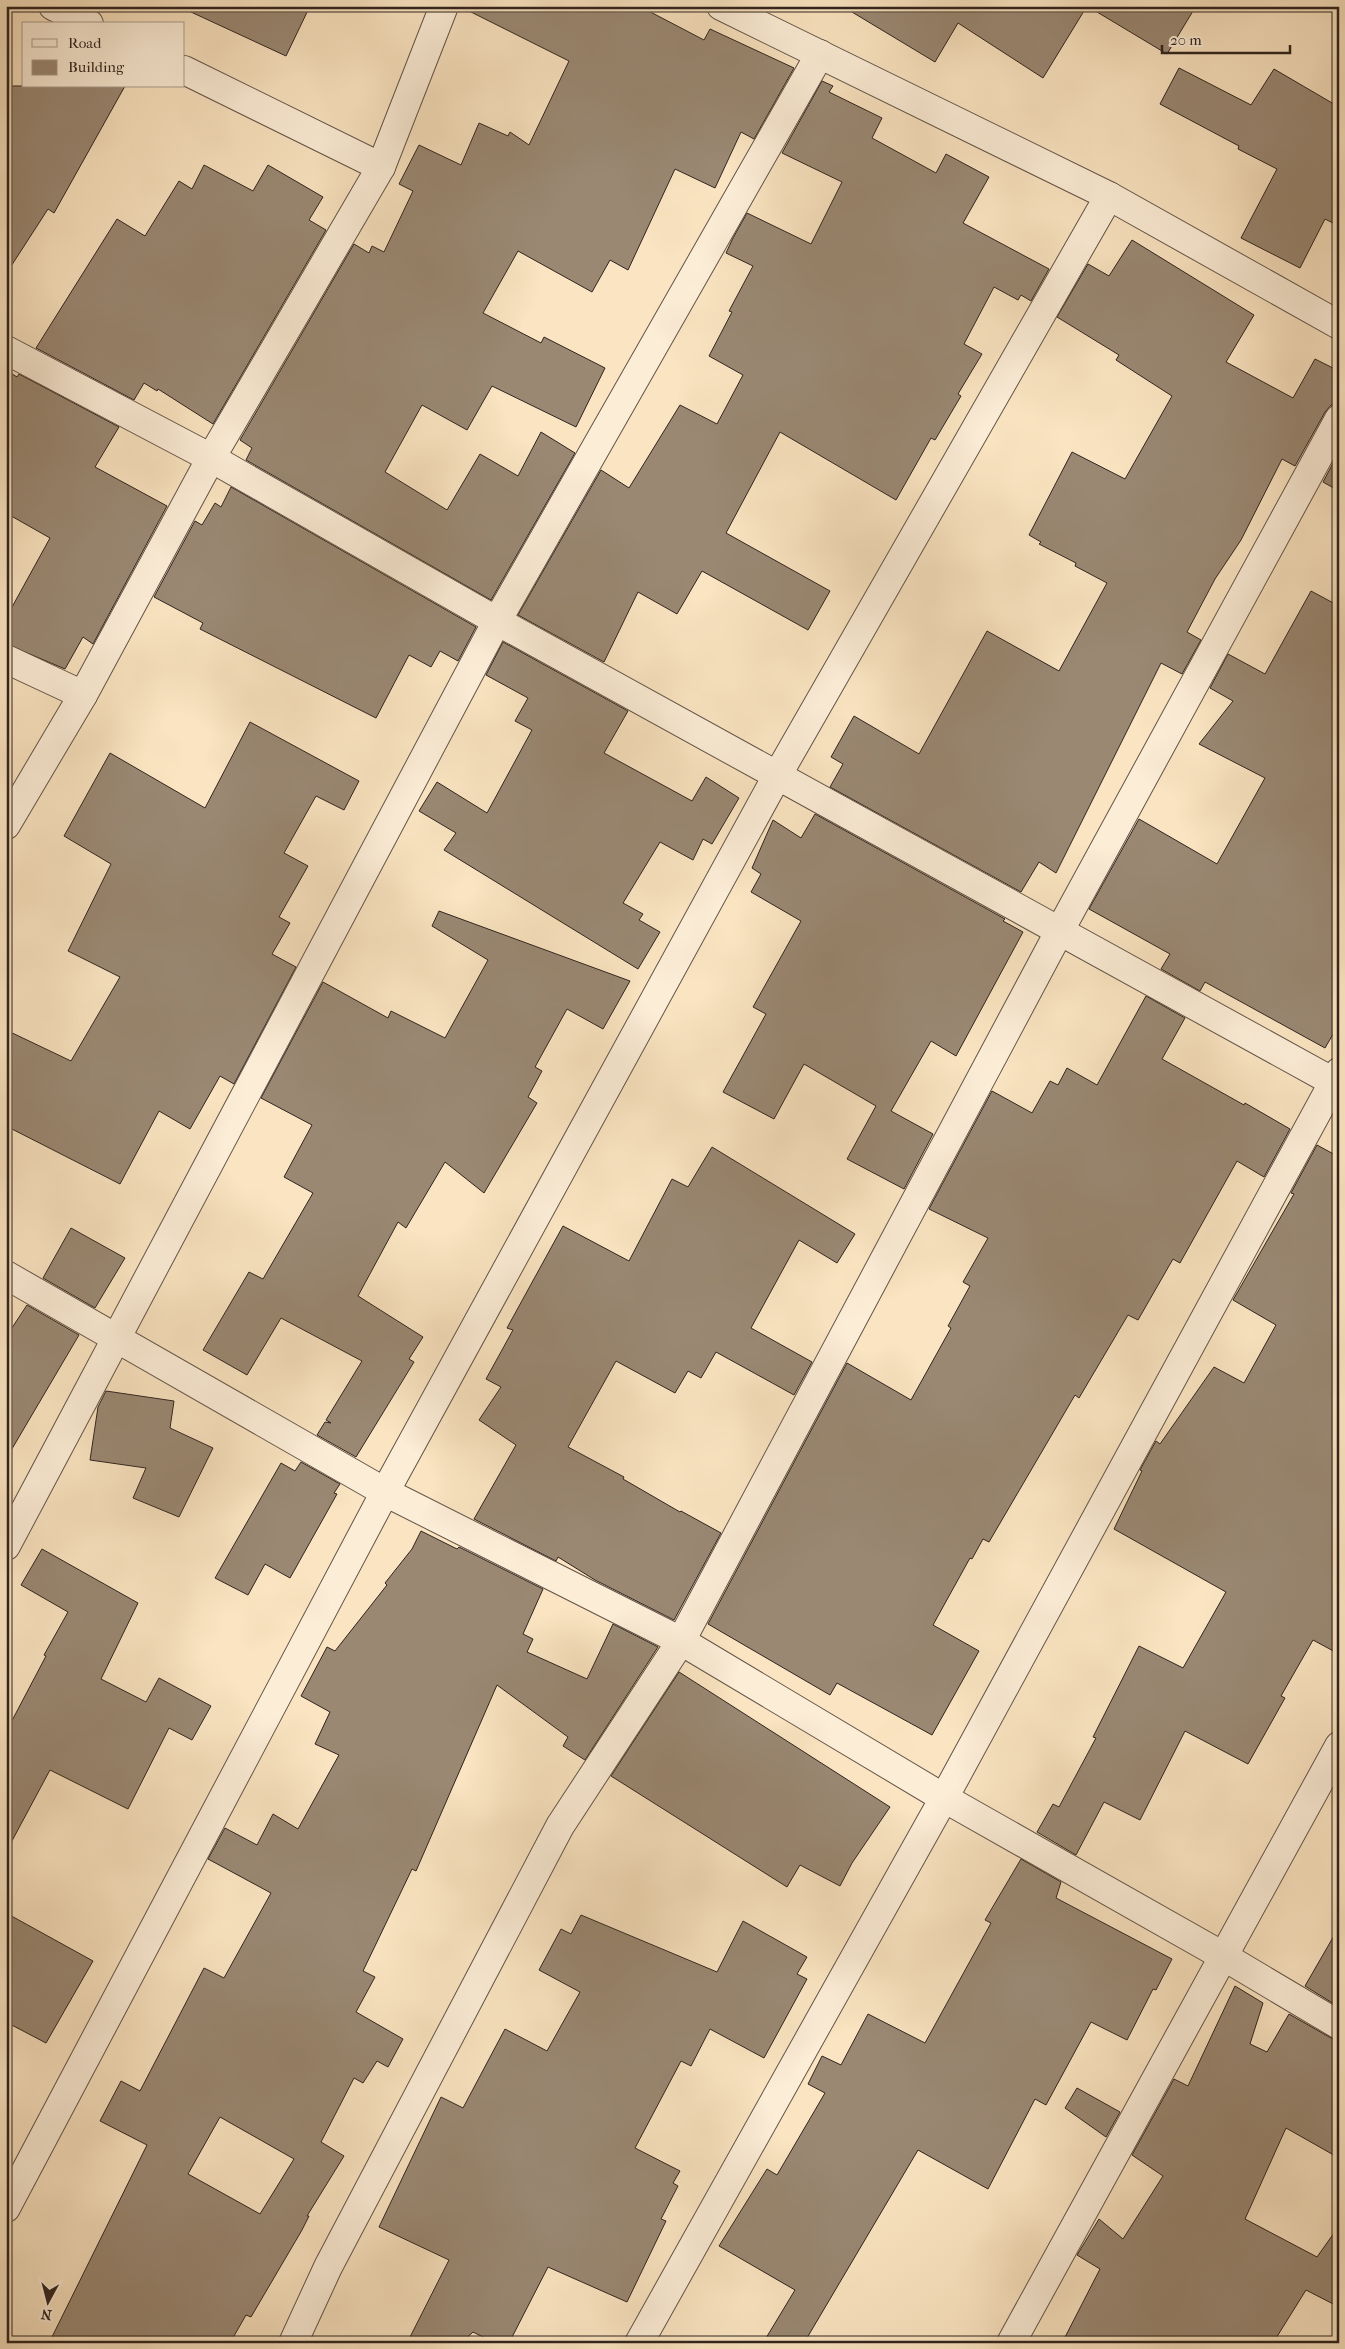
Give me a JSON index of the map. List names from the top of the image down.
{
  "legend": ["Road", "Building"],
  "scale_bar": "20 m",
  "north": "bottom"
}
